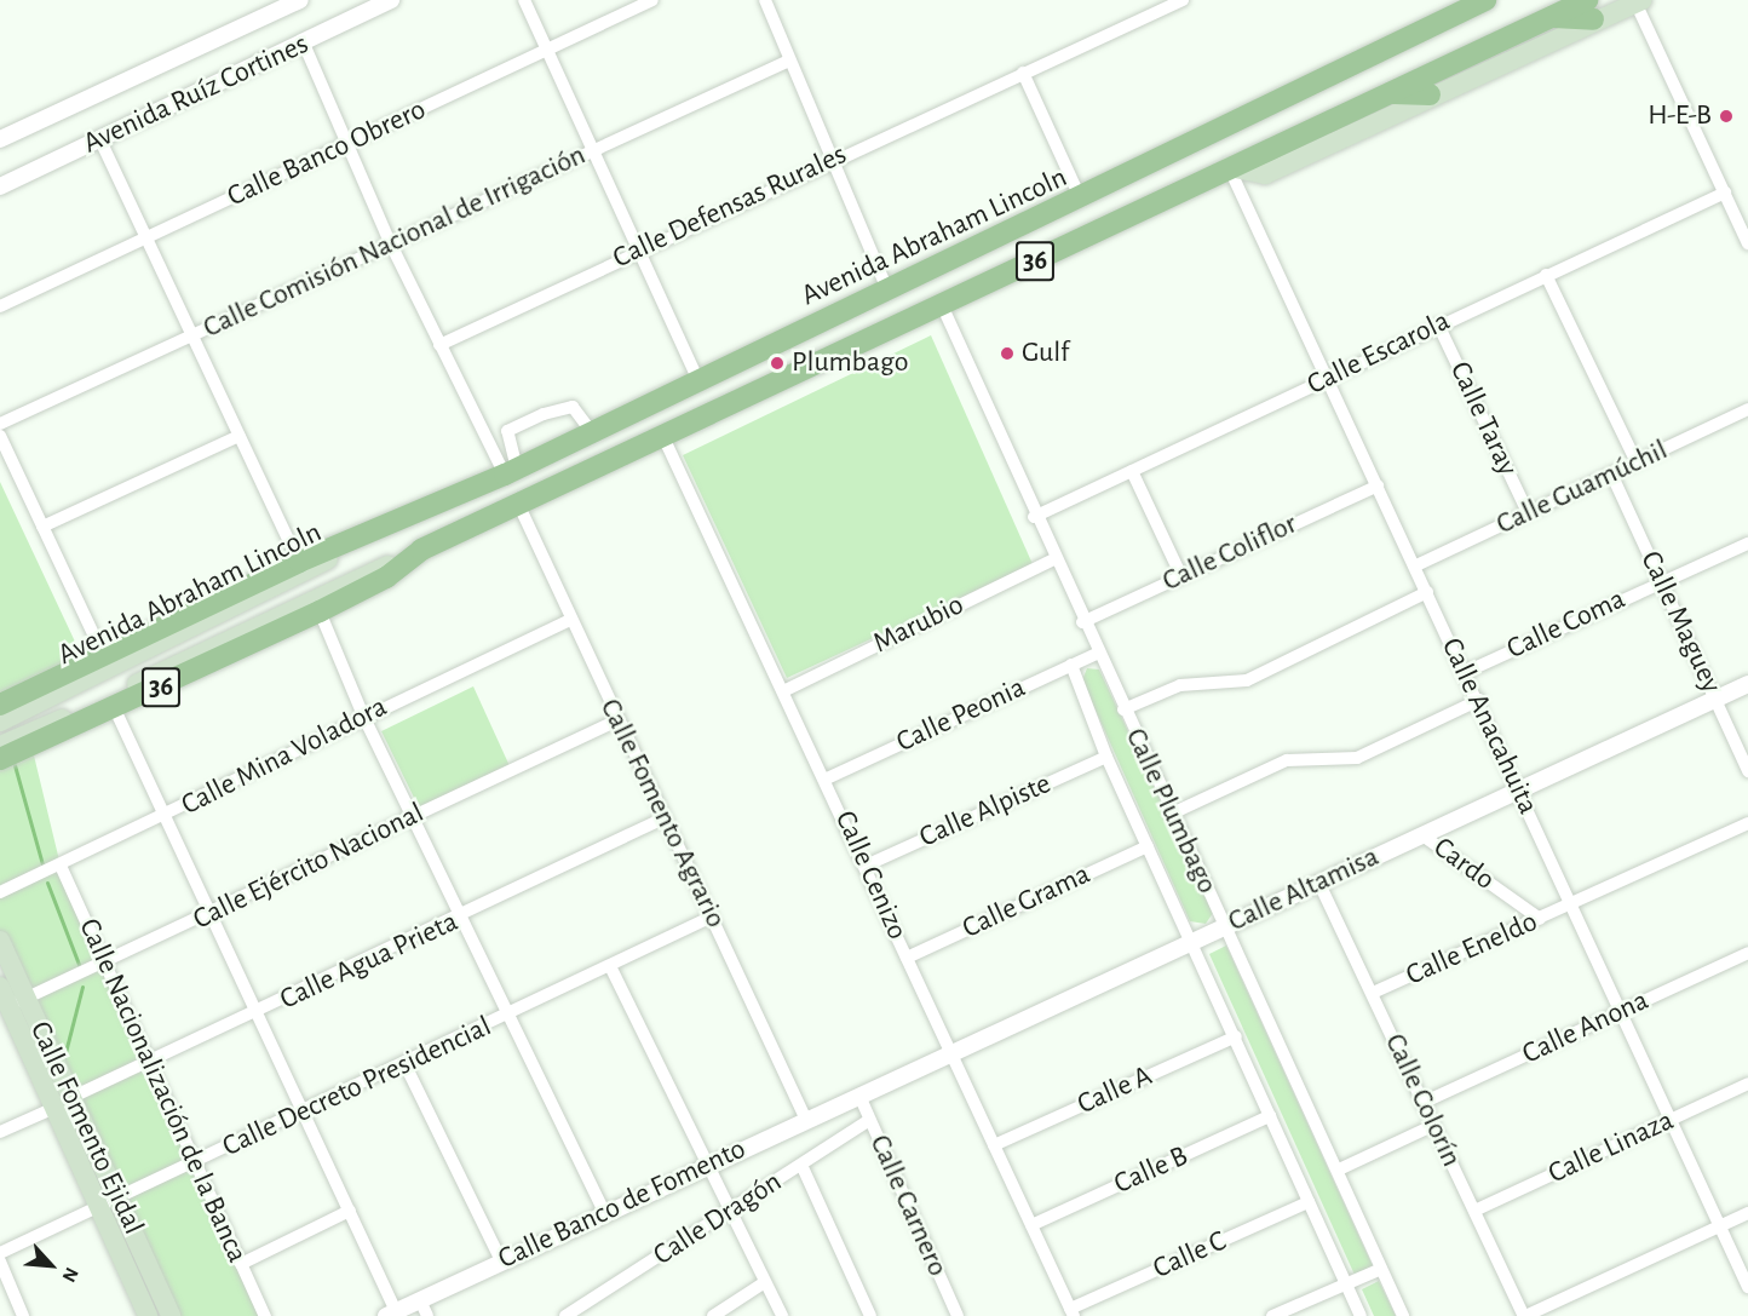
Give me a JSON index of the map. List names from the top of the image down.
{
  "streets": {
    "main road": ["Avenida Abraham Lincoln", "36", "Calle Fomento Ejidal"],
    "street": [
      "Avenida Ruíz Cortines",
      "Calle Banco Obrero",
      "Calle Defensas Rurales",
      "Calle Comisión Nacional de Irrigación",
      "Calle Escarola",
      "Calle Taray",
      "Calle Guamúchil",
      "Calle Coliflor",
      "Calle Maguey",
      "Marubio",
      "Calle Coma",
      "Calle Peonia",
      "Calle Anacahuita",
      "Calle Mina Voladora",
      "Calle Alpiste",
      "Calle Plumbago",
      "Calle Fomento Agrario",
      "Cardo",
      "Calle Ejército Nacional",
      "Calle Cenizo",
      "Calle Altamisa",
      "Calle Grama",
      "Calle Eneldo",
      "Calle Agua Prieta",
      "Calle Anona",
      "Calle Decreto Presidencial",
      "Calle Nacionalización de la Banca",
      "Calle A",
      "Calle Colorín",
      "Calle Linaza",
      "Calle B",
      "Calle Banco de Fomento",
      "Calle Carnero",
      "Calle Dragón",
      "Calle C"
    ]
  },
  "crossings": [
    ["36", "Calle Anacahuita"],
    ["36", "Calle Plumbago"],
    ["36", "Calle Fomento Agrario"],
    ["36", "Calle Cenizo"],
    ["Calle Escarola", "Calle Taray"],
    ["Calle Escarola", "Calle Anacahuita"],
    ["Calle Escarola", "Calle Plumbago"],
    ["Calle Taray", "Calle Guamúchil"],
    ["Calle Guamúchil", "Calle Maguey"],
    ["Calle Guamúchil", "Calle Anacahuita"],
    ["Calle Coliflor", "Calle Anacahuita"],
    ["Calle Coliflor", "Calle Plumbago"],
    ["Calle Maguey", "Calle Coma"],
    ["Calle Maguey", "Calle Altamisa"],
    ["Marubio", "Calle Plumbago"],
    ["Marubio", "Calle Cenizo"],
    ["Calle Coma", "Calle Anacahuita"],
    ["Calle Peonia", "Calle Plumbago"],
    ["Calle Peonia", "Calle Cenizo"],
    ["Calle Anacahuita", "Calle Altamisa"],
    ["Calle Anacahuita", "Calle Eneldo"],
    ["Calle Anacahuita", "Calle Anona"],
    ["Calle Anacahuita", "Calle Linaza"],
    ["Calle Mina Voladora", "Calle Fomento Agrario"],
    ["Calle Mina Voladora", "Calle Nacionalización de la Banca"],
    ["Calle Alpiste", "Calle Plumbago"],
    ["Calle Alpiste", "Calle Cenizo"],
    ["Calle Plumbago", "Calle Altamisa"],
    ["Calle Plumbago", "Calle Grama"],
    ["Calle Plumbago", "Calle A"],
    ["Calle Plumbago", "Calle B"],
    ["Calle Plumbago", "Calle C"],
    ["Calle Fomento Agrario", "Calle Ejército Nacional"],
    ["Calle Fomento Agrario", "Calle Agua Prieta"],
    ["Calle Fomento Agrario", "Calle Decreto Presidencial"],
    ["Calle Fomento Agrario", "Calle Banco de Fomento"],
    ["Cardo", "Calle Altamisa"],
    ["Cardo", "Calle Eneldo"],
    ["Calle Ejército Nacional", "Calle Nacionalización de la Banca"],
    ["Calle Ejército Nacional", "Calle Fomento Ejidal"],
    ["Calle Cenizo", "Calle Altamisa"],
    ["Calle Cenizo", "Calle Grama"],
    ["Calle Cenizo", "Calle A"],
    ["Calle Cenizo", "Calle B"],
    ["Calle Cenizo", "Calle C"],
    ["Calle Altamisa", "Calle Colorín"],
    ["Calle Altamisa", "Calle Banco de Fomento"],
    ["Calle Altamisa", "Calle Carnero"],
    ["Calle Eneldo", "Calle Colorín"],
    ["Calle Agua Prieta", "Calle Nacionalización de la Banca"],
    ["Calle Agua Prieta", "Calle Fomento Ejidal"],
    ["Calle Anona", "Calle Colorín"],
    ["Calle Decreto Presidencial", "Calle Nacionalización de la Banca"],
    ["Calle Decreto Presidencial", "Calle Fomento Ejidal"],
    ["Calle Colorín", "Calle Linaza"],
    ["Calle Banco de Fomento", "Calle Carnero"],
    ["Calle Carnero", "Calle Dragón"]
  ],
  "places": ["H-E-B", "Gulf", "Plumbago"],
  "north": "bottom right"
}
